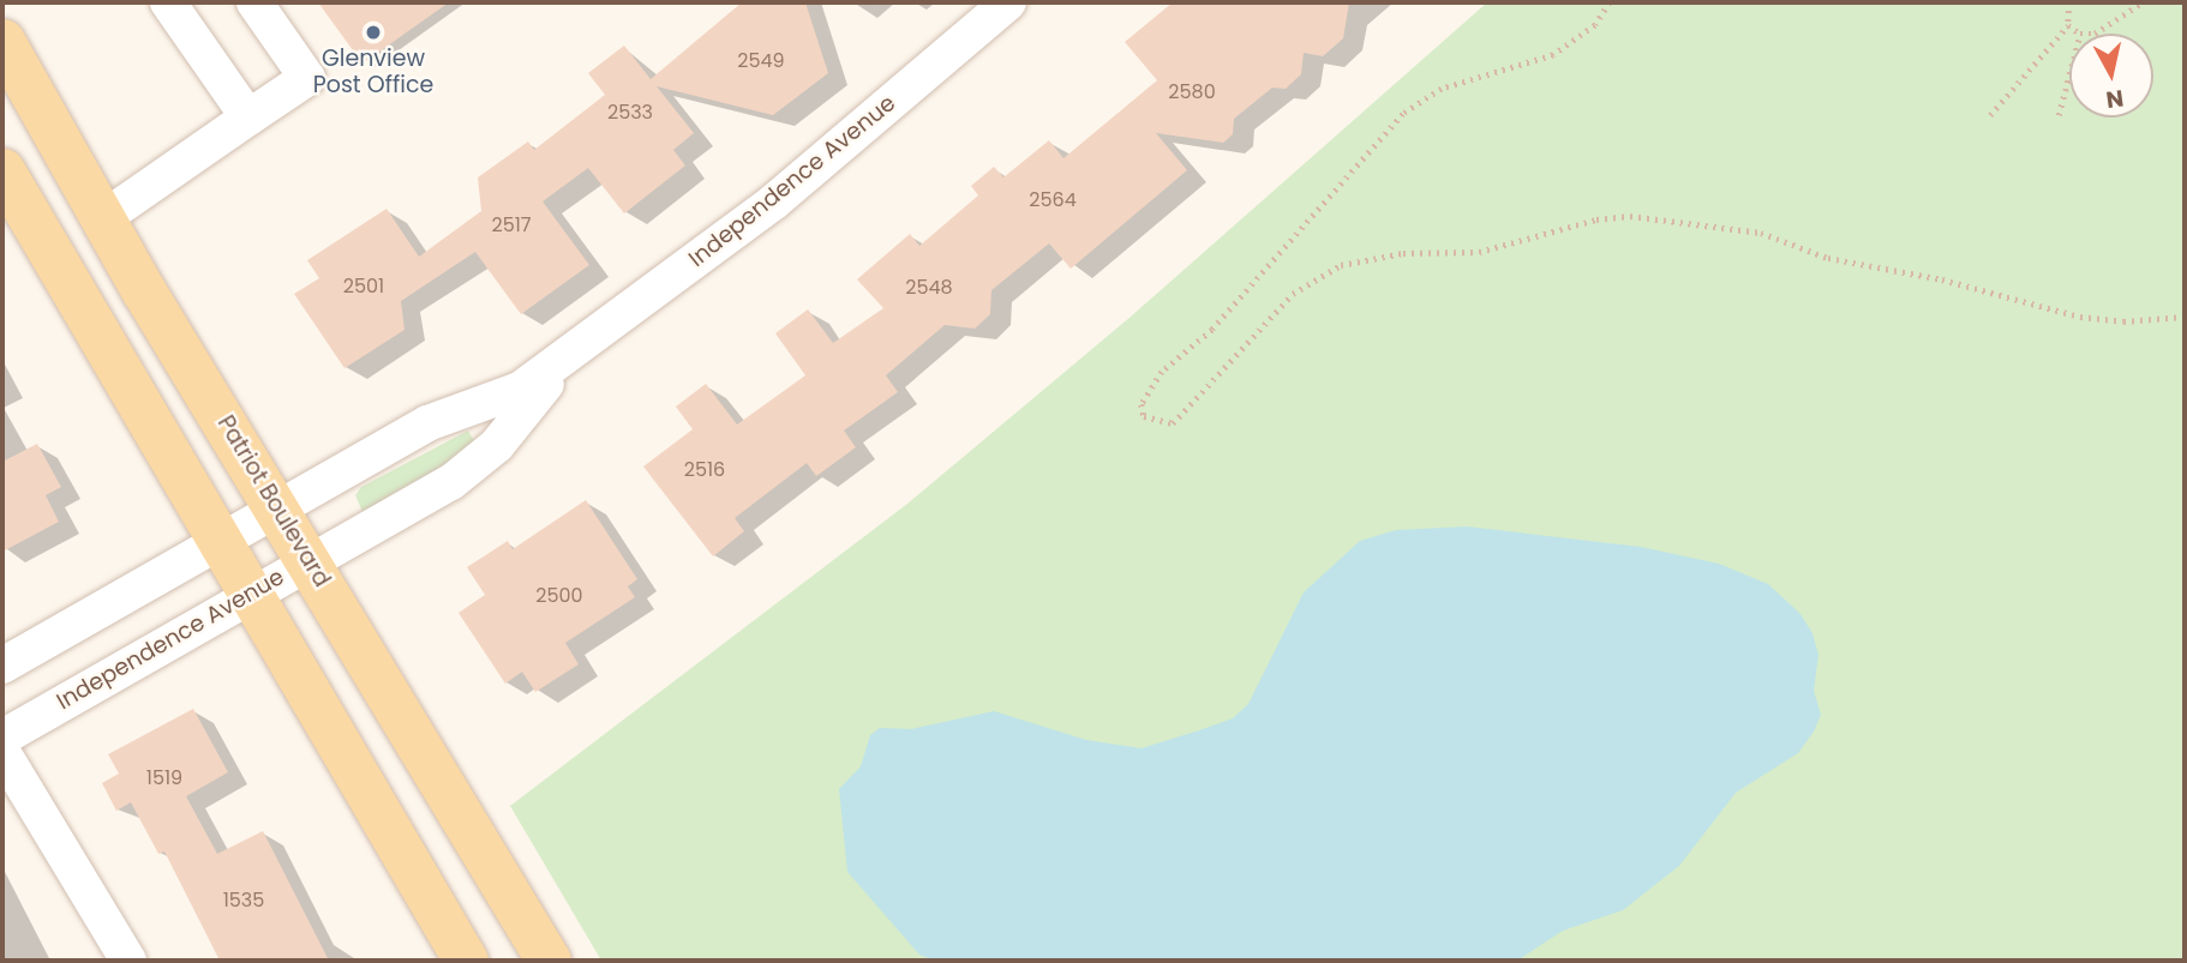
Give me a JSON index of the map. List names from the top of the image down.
{
  "streets": {
    "main road": ["Patriot Boulevard"],
    "street": ["Independence Avenue"]
  },
  "crossings": [
    ["Independence Avenue", "Patriot Boulevard"]
  ],
  "places": ["Glenview Post Office"],
  "house_numbers": [
    "2549",
    "2580",
    "2533",
    "2564",
    "2517",
    "2501",
    "2548",
    "2516",
    "2500",
    "1519",
    "1535"
  ],
  "north": "bottom"
}
